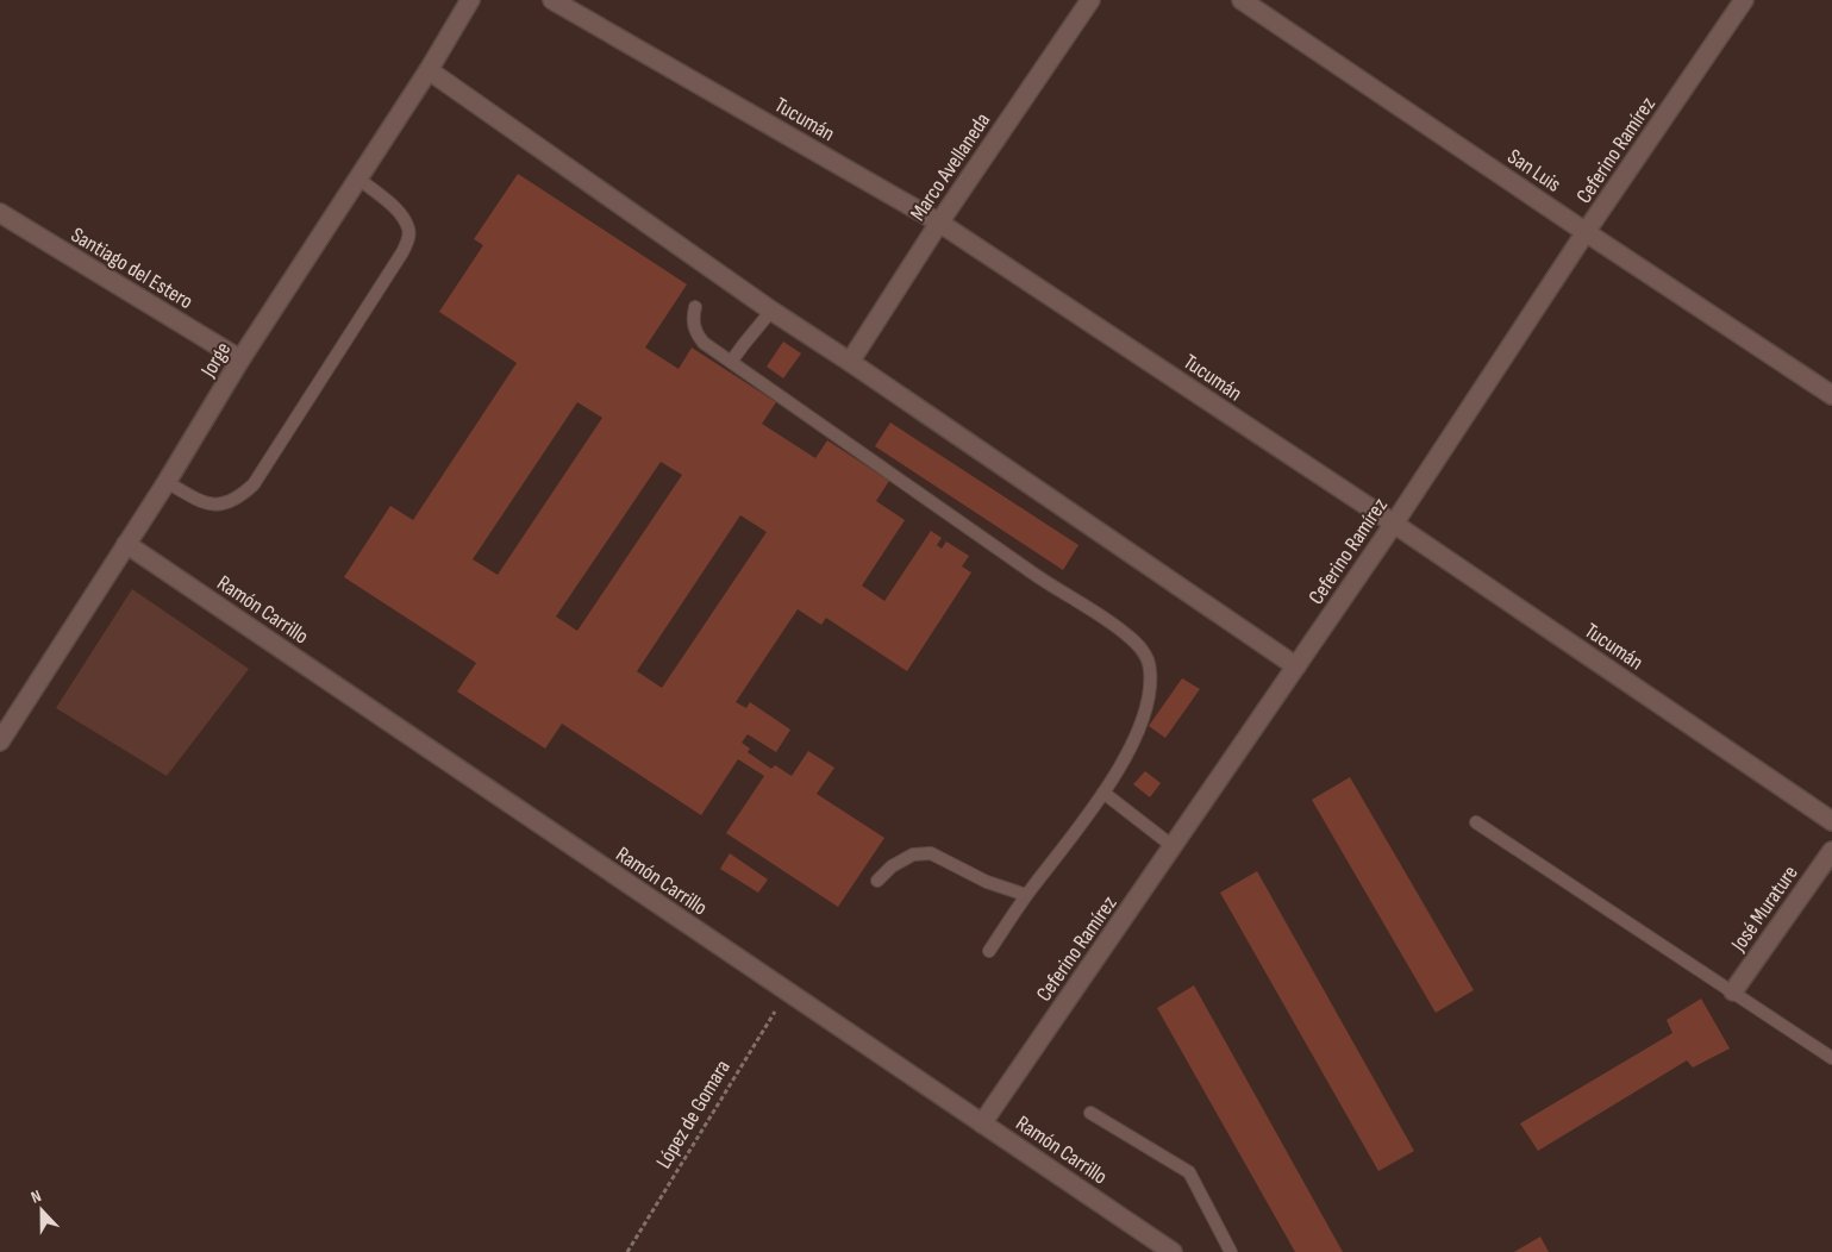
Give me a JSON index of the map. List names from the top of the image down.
{
  "streets": {
    "street": [
      "Tucumán",
      "Ceferino Ramírez",
      "Marco Avellaneda",
      "San Luis",
      "Santiago del Estero",
      "Jorge",
      "Ramón Carrillo",
      "José Murature"
    ],
    "path": ["López de Gomara"]
  },
  "crossings": [
    ["Tucumán", "Ceferino Ramírez"],
    ["Tucumán", "Marco Avellaneda"],
    ["Ceferino Ramírez", "San Luis"],
    ["Ceferino Ramírez", "Ramón Carrillo"],
    ["Santiago del Estero", "Jorge"],
    ["Jorge", "Ramón Carrillo"],
    ["Ramón Carrillo", "López de Gomara"]
  ],
  "north": "top"
}
